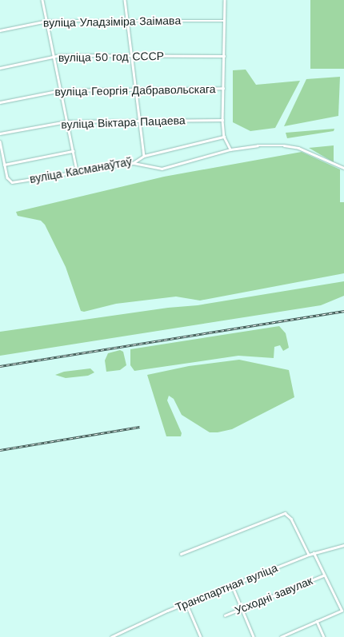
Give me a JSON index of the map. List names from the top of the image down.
{
  "streets": {
    "street": [
      "вуліца Уладзіміра Заімава",
      "вуліца 50 год СССР",
      "вуліца Георгія Дабравольскага",
      "вуліца Віктара Пацаева",
      "вуліца Касманаўтаў",
      "Транспартная вуліца",
      "Усходні завулак"
    ]
  }
}
